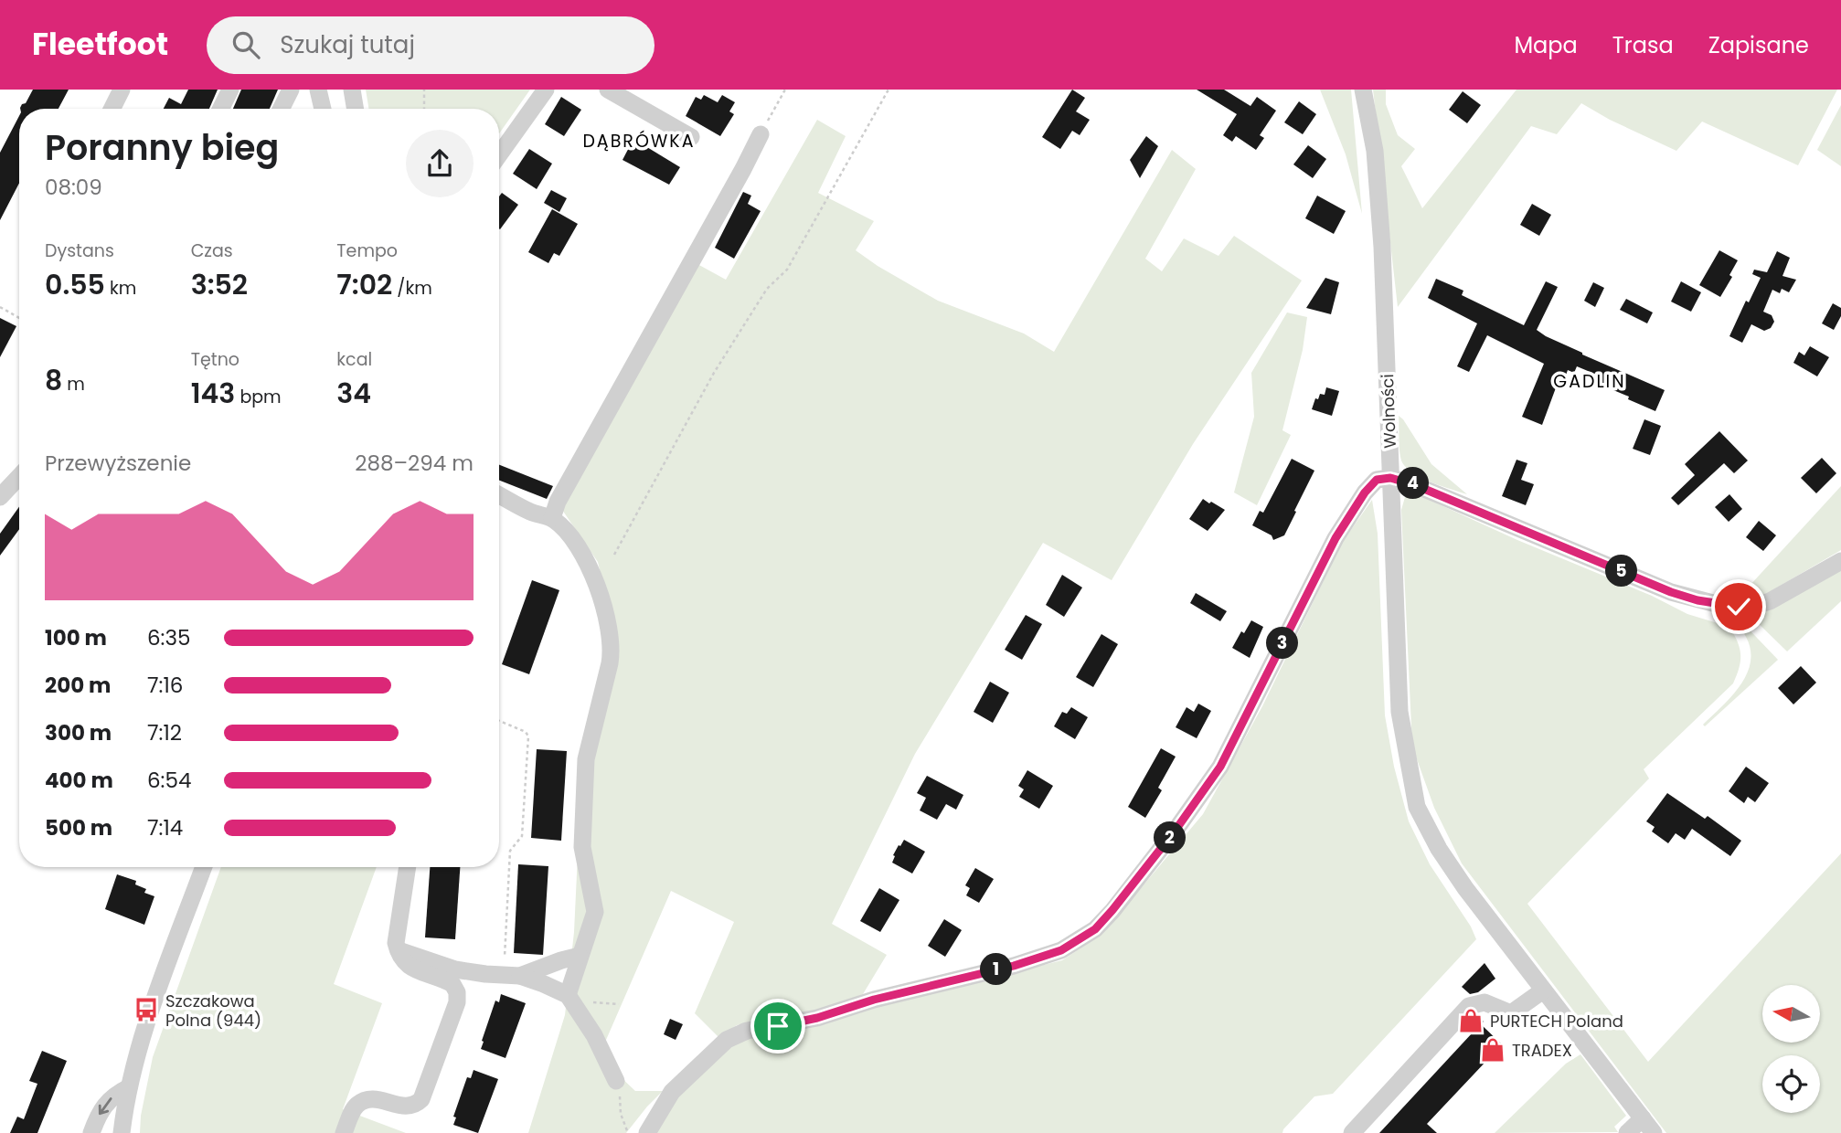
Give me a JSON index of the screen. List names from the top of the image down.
{
  "streets": {
    "street": ["Wolności"]
  },
  "districts": ["DĄBRÓWKA", "GADLIN"],
  "places": {
    "bus stop": ["Szczakowa Polna (944)"],
    "shop": ["PURTECH Poland", "TRADEX"]
  },
  "north": "left",
  "page": {
    "header": "Fleetfoot",
    "search": "Szukaj tutaj",
    "nav": ["Mapa", "Trasa", "Zapisane"],
    "heading": ["Poranny bieg", "08:09"],
    "stats": [
      ["Dystans", "0.55 km"],
      ["Czas", "3:52"],
      ["Tempo", "7:02 /km"],
      ["8 m"],
      ["Tętno", "143 bpm"],
      ["kcal", "34"]
    ],
    "chart": ["Przewyższenie", "288–294 m"],
    "pins": [
      "4",
      "5",
      "3",
      "2",
      "1"
    ],
    "list": [
      {
        "name": "100 m",
        "note": "6:35"
      },
      {
        "name": "200 m",
        "note": "7:16"
      },
      {
        "name": "300 m",
        "note": "7:12"
      },
      {
        "name": "400 m",
        "note": "6:54"
      },
      {
        "name": "500 m",
        "note": "7:14"
      }
    ]
  }
}
